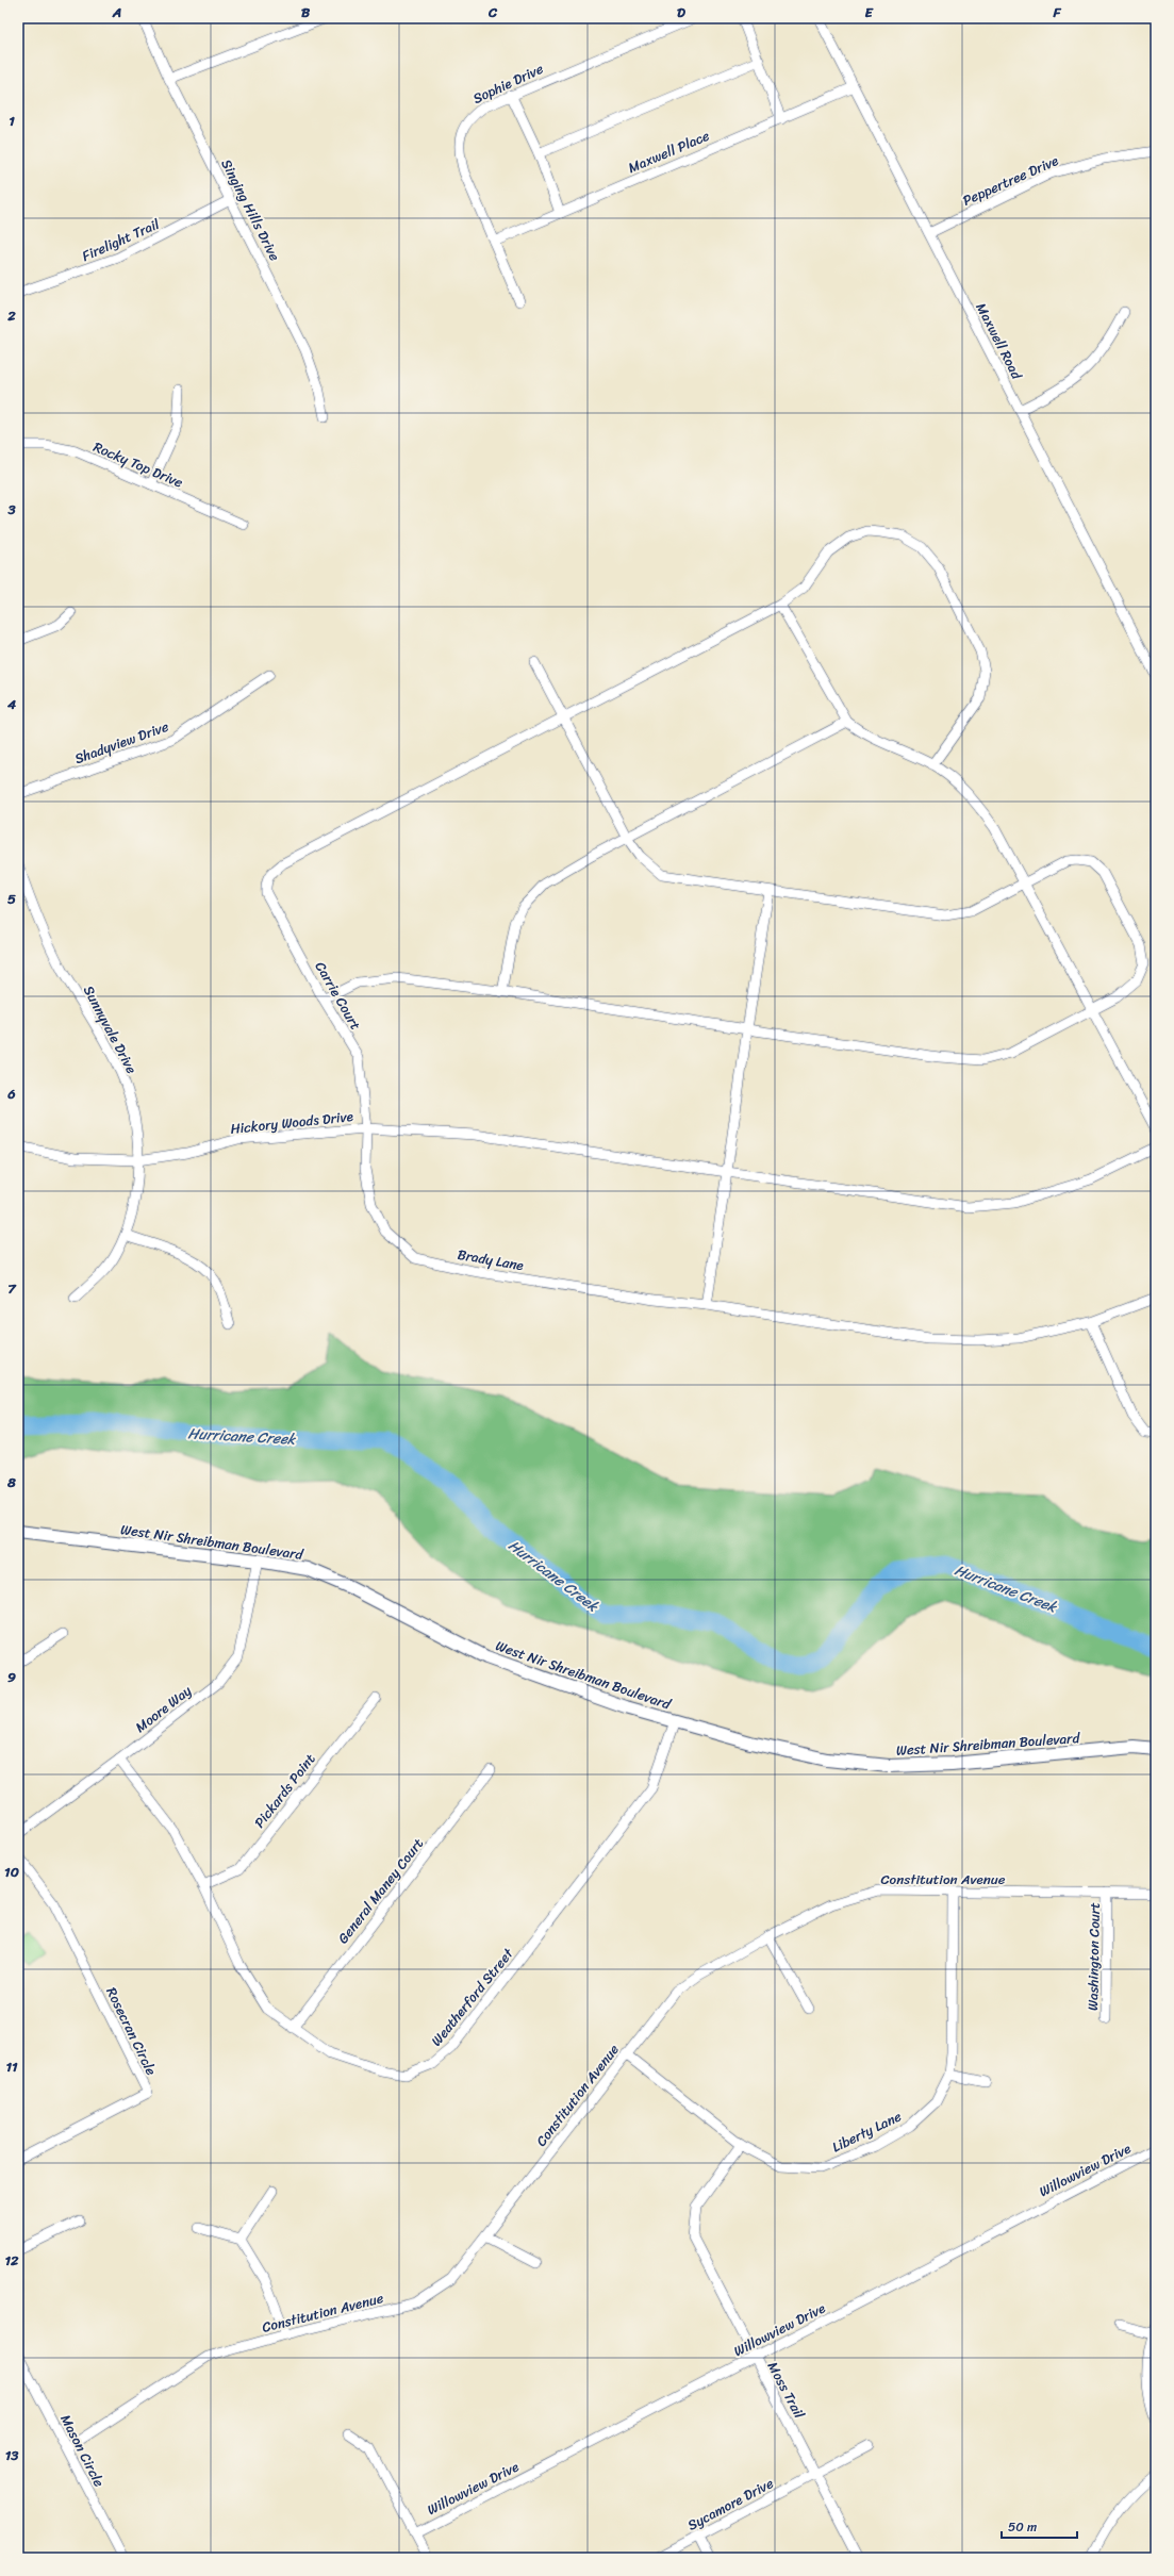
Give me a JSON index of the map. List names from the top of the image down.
{
  "streets": {
    "main road": ["West Nir Shreibman Boulevard"],
    "street": [
      "Sophie Drive",
      "Maxwell Place",
      "Peppertree Drive",
      "Singing Hills Drive",
      "Firelight Trail",
      "Maxwell Road",
      "Rocky Top Drive",
      "Shadyview Drive",
      "Carrie Court",
      "Sunnyvale Drive",
      "Hickory Woods Drive",
      "Brady Lane",
      "Moore Way",
      "Pickards Point",
      "Constitution Avenue",
      "General Maney Court",
      "Washington Court",
      "Weatherford Street",
      "Rosecran Circle",
      "Liberty Lane",
      "Willowview Drive",
      "Moss Trail",
      "Mason Circle",
      "Sycamore Drive"
    ]
  },
  "crossings": [
    ["Sophie Drive", "Maxwell Place"],
    ["Maxwell Place", "Maxwell Road"],
    ["Peppertree Drive", "Maxwell Road"],
    ["Singing Hills Drive", "Firelight Trail"],
    ["Carrie Court", "Hickory Woods Drive"],
    ["Carrie Court", "Brady Lane"],
    ["Sunnyvale Drive", "Hickory Woods Drive"],
    ["Hickory Woods Drive", "Brady Lane"],
    ["West Nir Shreibman Boulevard", "Moore Way"],
    ["West Nir Shreibman Boulevard", "Weatherford Street"],
    ["Moore Way", "Weatherford Street"],
    ["Pickards Point", "Weatherford Street"],
    ["Constitution Avenue", "Washington Court"],
    ["Constitution Avenue", "Liberty Lane"],
    ["Constitution Avenue", "Mason Circle"],
    ["General Maney Court", "Weatherford Street"],
    ["Liberty Lane", "Moss Trail"],
    ["Willowview Drive", "Moss Trail"],
    ["Moss Trail", "Sycamore Drive"]
  ],
  "water": ["Hurricane Creek"],
  "scale_bar": "50 m",
  "grid": {
    "columns": [
      "A",
      "B",
      "C",
      "D",
      "E",
      "F"
    ],
    "rows": [
      "1",
      "2",
      "3",
      "4",
      "5",
      "6",
      "7",
      "8",
      "9",
      "10",
      "11",
      "12",
      "13"
    ]
  }
}
